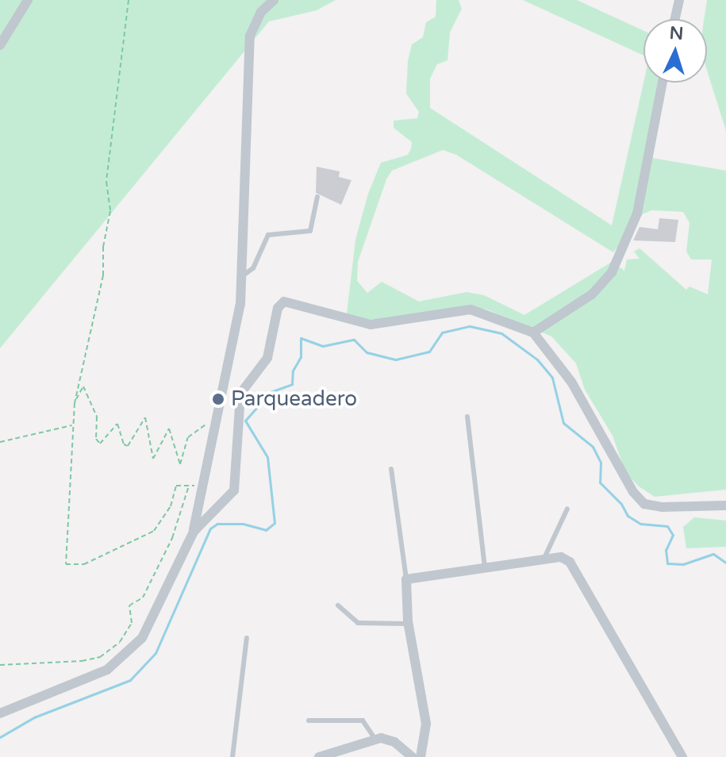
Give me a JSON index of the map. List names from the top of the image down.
{
  "places": ["Parqueadero"],
  "north": "top"
}
